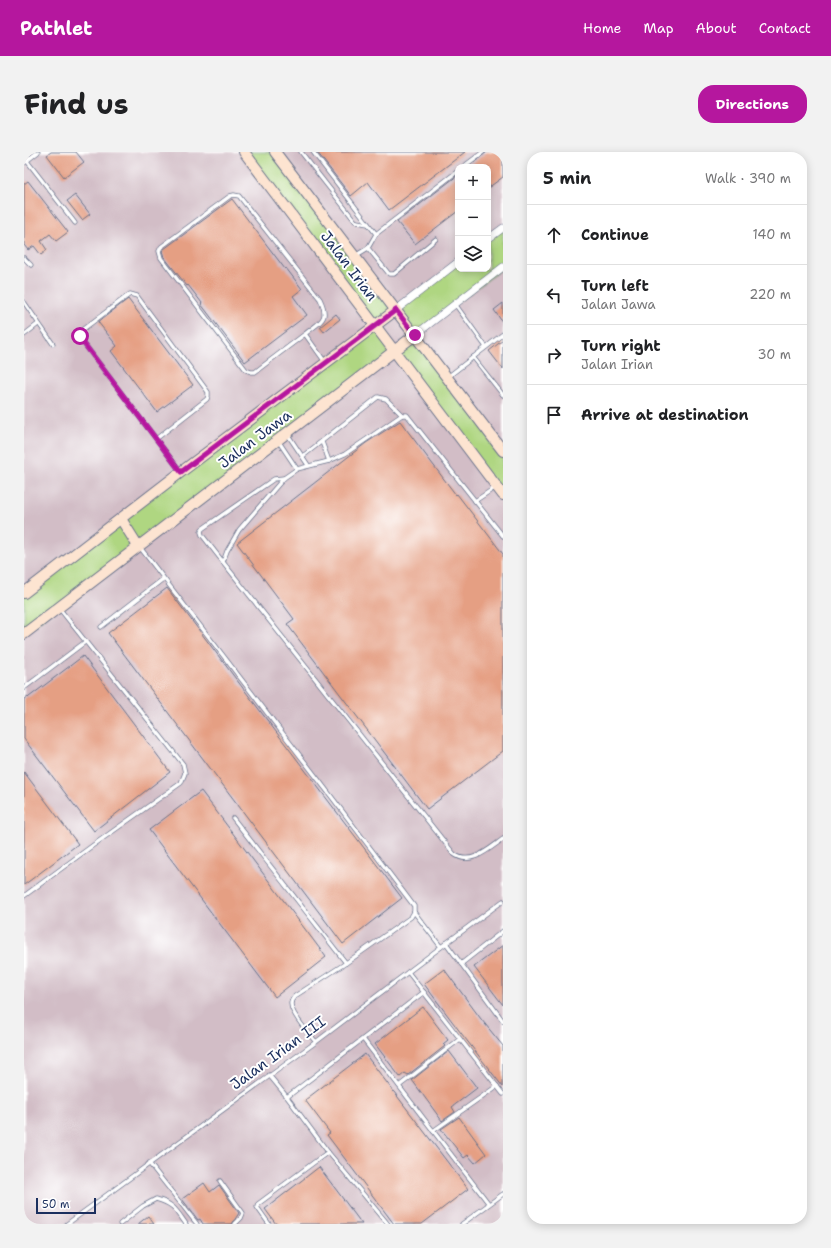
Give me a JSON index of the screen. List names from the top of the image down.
{
  "streets": {
    "street": ["Jalan Irian", "Jalan Jawa"],
    "lane": ["Jalan Irian III"]
  },
  "crossings": [
    ["Jalan Irian", "Jalan Jawa"]
  ],
  "scale_bar": "50 m",
  "page": {
    "header": "Pathlet",
    "nav": [
      "Home",
      "Map",
      "About",
      "Contact"
    ],
    "title": "Find us",
    "buttons": "Directions",
    "heading": ["5 min", "Walk · 390 m"],
    "map_buttons": ["+", "−"],
    "list": [
      ["Continue", "140 m"],
      ["Turn left", "Jalan Jawa", "220 m"],
      ["Turn right", "Jalan Irian", "30 m"],
      "Arrive at destination"
    ],
    "scale": "50 m"
  }
}
